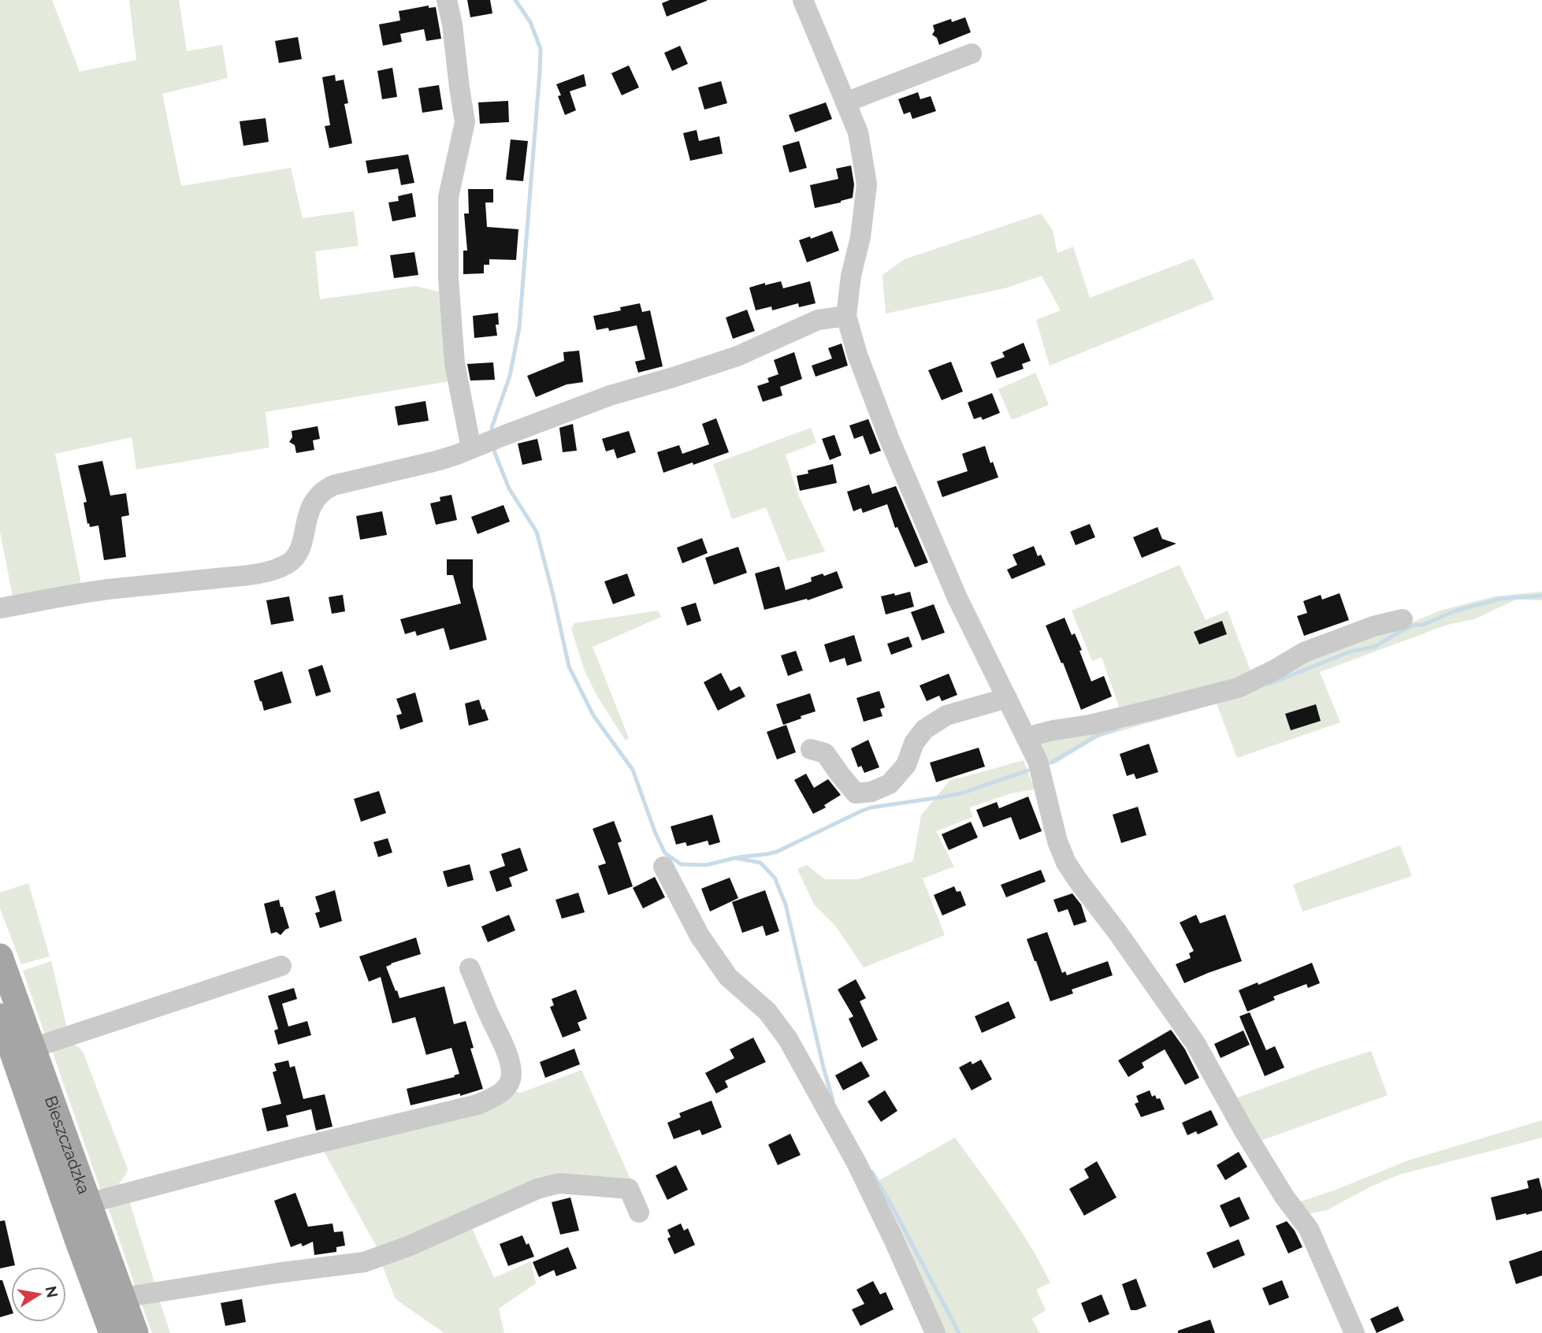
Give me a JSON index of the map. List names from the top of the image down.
{
  "streets": {
    "main road": ["Bieszczadzka"]
  },
  "north": "right"
}
